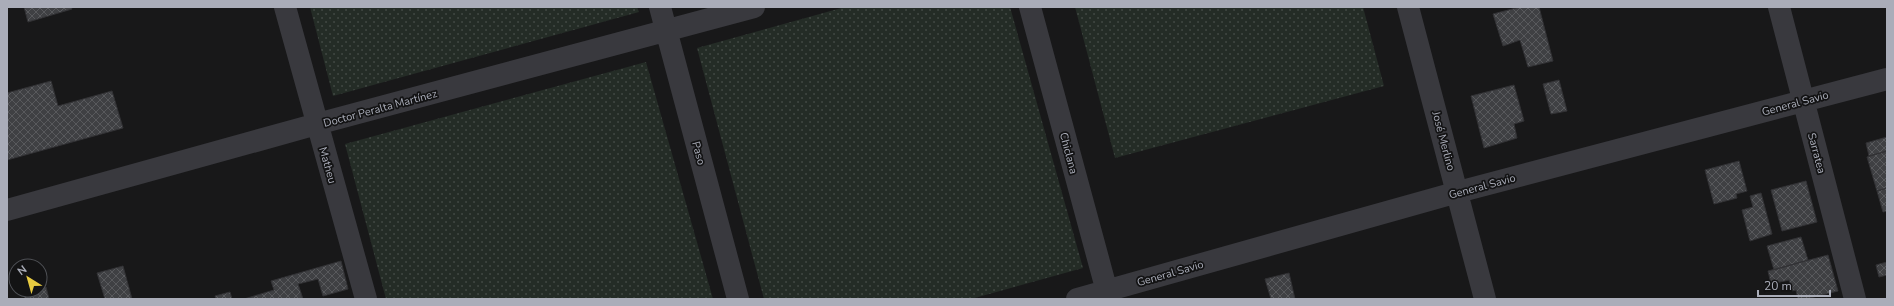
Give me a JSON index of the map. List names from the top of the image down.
{
  "streets": {
    "street": [
      "General Savio",
      "Doctor Peralta Martínez",
      "José Merlino",
      "Paso",
      "Chiclana",
      "Sarratea",
      "Matheu"
    ]
  },
  "crossings": [
    ["General Savio", "José Merlino"],
    ["General Savio", "Chiclana"],
    ["General Savio", "Sarratea"],
    ["Doctor Peralta Martínez", "Paso"],
    ["Doctor Peralta Martínez", "Matheu"]
  ],
  "scale_bar": "20 m",
  "north": "top left"
}
